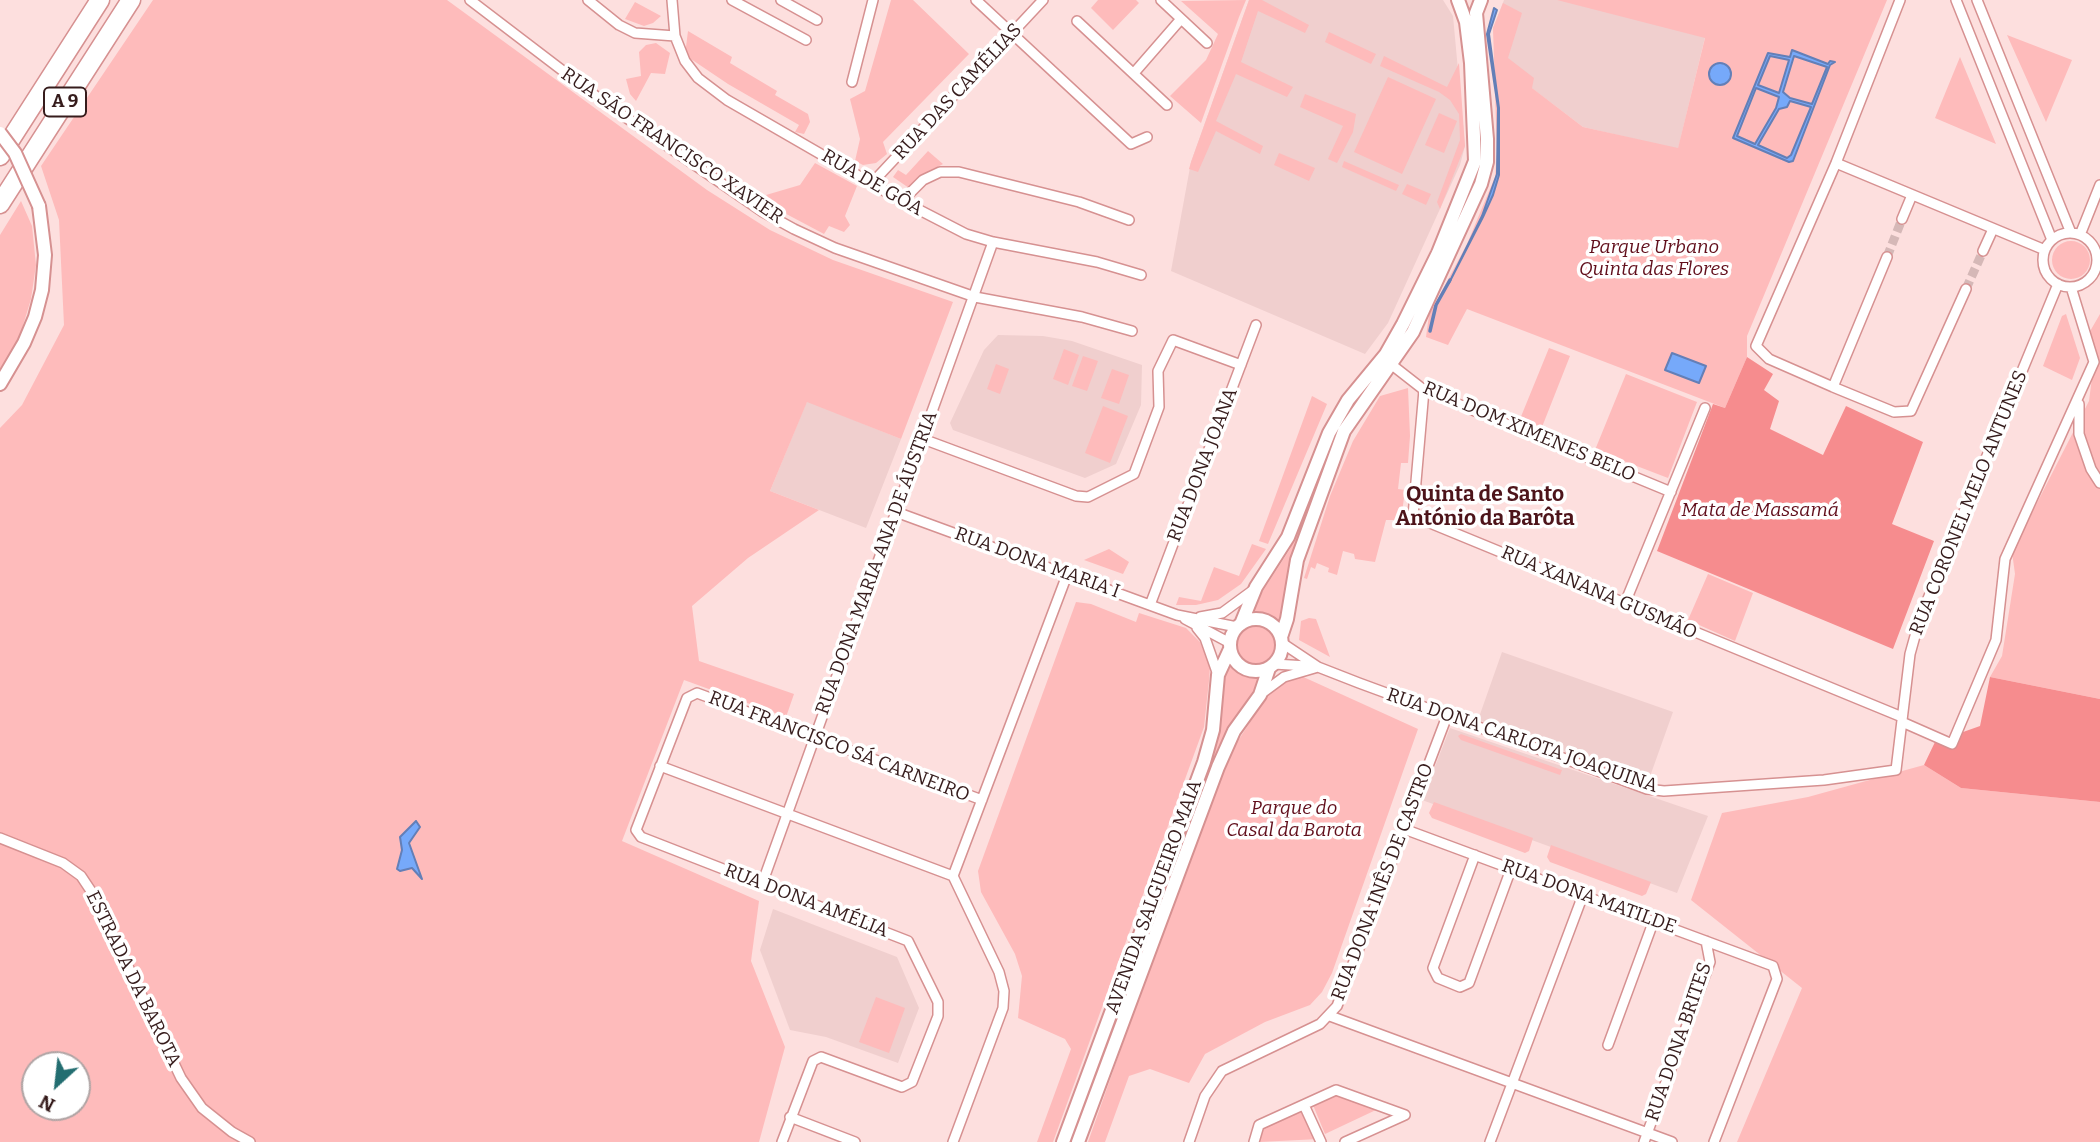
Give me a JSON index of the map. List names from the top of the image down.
{
  "streets": {
    "highway": ["A 9"],
    "street": [
      "RUA DAS CAMÉLIAS",
      "RUA SÃO FRANCISCO XAVIER",
      "RUA DE GÔA",
      "RUA DOM XIMENES BELO",
      "RUA DONA JOANA",
      "RUA CORONEL MELO ANTUNES",
      "RUA DONA MARIA ANA DE ÁUSTRIA",
      "RUA DONA MARIA I",
      "RUA XANANA GUSMÃO",
      "RUA DONA CARLOTA JOAQUINA",
      "RUA FRANCISCO SÁ CARNEIRO",
      "RUA DONA INÊS DE CASTRO",
      "AVENIDA SALGUEIRO MAIA",
      "RUA DONA MATILDE",
      "RUA DONA AMÉLIA",
      "ESTRADA DA BAROTA",
      "RUA DONA BRITES"
    ]
  },
  "crossings": [
    ["RUA DAS CAMÉLIAS", "RUA DE GÔA"],
    ["RUA SÃO FRANCISCO XAVIER", "RUA DONA MARIA ANA DE ÁUSTRIA"],
    ["RUA DE GÔA", "RUA DONA MARIA ANA DE ÁUSTRIA"],
    ["RUA DOM XIMENES BELO", "RUA XANANA GUSMÃO"],
    ["RUA DONA JOANA", "RUA DONA MARIA I"],
    ["RUA CORONEL MELO ANTUNES", "RUA XANANA GUSMÃO"],
    ["RUA CORONEL MELO ANTUNES", "RUA DONA CARLOTA JOAQUINA"],
    ["RUA DONA MARIA ANA DE ÁUSTRIA", "RUA DONA MARIA I"],
    ["RUA DONA MARIA ANA DE ÁUSTRIA", "RUA FRANCISCO SÁ CARNEIRO"],
    ["RUA DONA MARIA ANA DE ÁUSTRIA", "RUA DONA AMÉLIA"],
    ["RUA DONA MARIA I", "RUA DONA CARLOTA JOAQUINA"],
    ["RUA DONA MARIA I", "AVENIDA SALGUEIRO MAIA"],
    ["RUA DONA CARLOTA JOAQUINA", "RUA DONA INÊS DE CASTRO"],
    ["RUA DONA CARLOTA JOAQUINA", "AVENIDA SALGUEIRO MAIA"],
    ["RUA FRANCISCO SÁ CARNEIRO", "RUA DONA AMÉLIA"],
    ["RUA DONA INÊS DE CASTRO", "RUA DONA MATILDE"],
    ["RUA DONA MATILDE", "RUA DONA BRITES"]
  ],
  "districts": ["Quinta de Santo António da Barôta"],
  "parks": ["Parque Urbano Quinta das Flores", "Mata de Massamá", "Parque do Casal da Barota"],
  "north": "bottom left"
}
